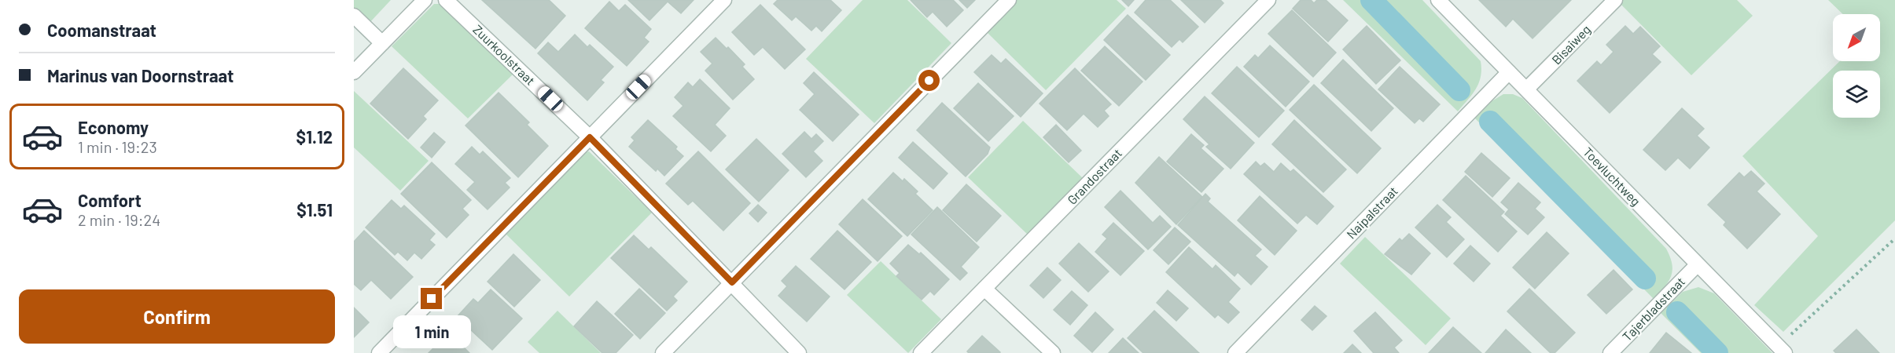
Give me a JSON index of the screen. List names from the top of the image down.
{
  "streets": {
    "street": [
      "Bisaiweg",
      "Zuurkoolstraat",
      "Grandostraat",
      "Toevluchtweg",
      "Naipalstraat",
      "Tajerbladstraat"
    ]
  },
  "crossings": [
    ["Bisaiweg", "Toevluchtweg"],
    ["Toevluchtweg", "Naipalstraat"],
    ["Toevluchtweg", "Tajerbladstraat"]
  ],
  "north": "bottom left",
  "page": {
    "banner": ["Coomanstraat", "Marinus van Doornstraat"],
    "list": [
      {
        "name": "Economy",
        "note": "1 min · 19:23",
        "value": "$1.12"
      },
      {
        "name": "Comfort",
        "note": "2 min · 19:24",
        "value": "$1.51"
      }
    ],
    "buttons": "Confirm",
    "bubble": "1 min"
  }
}
